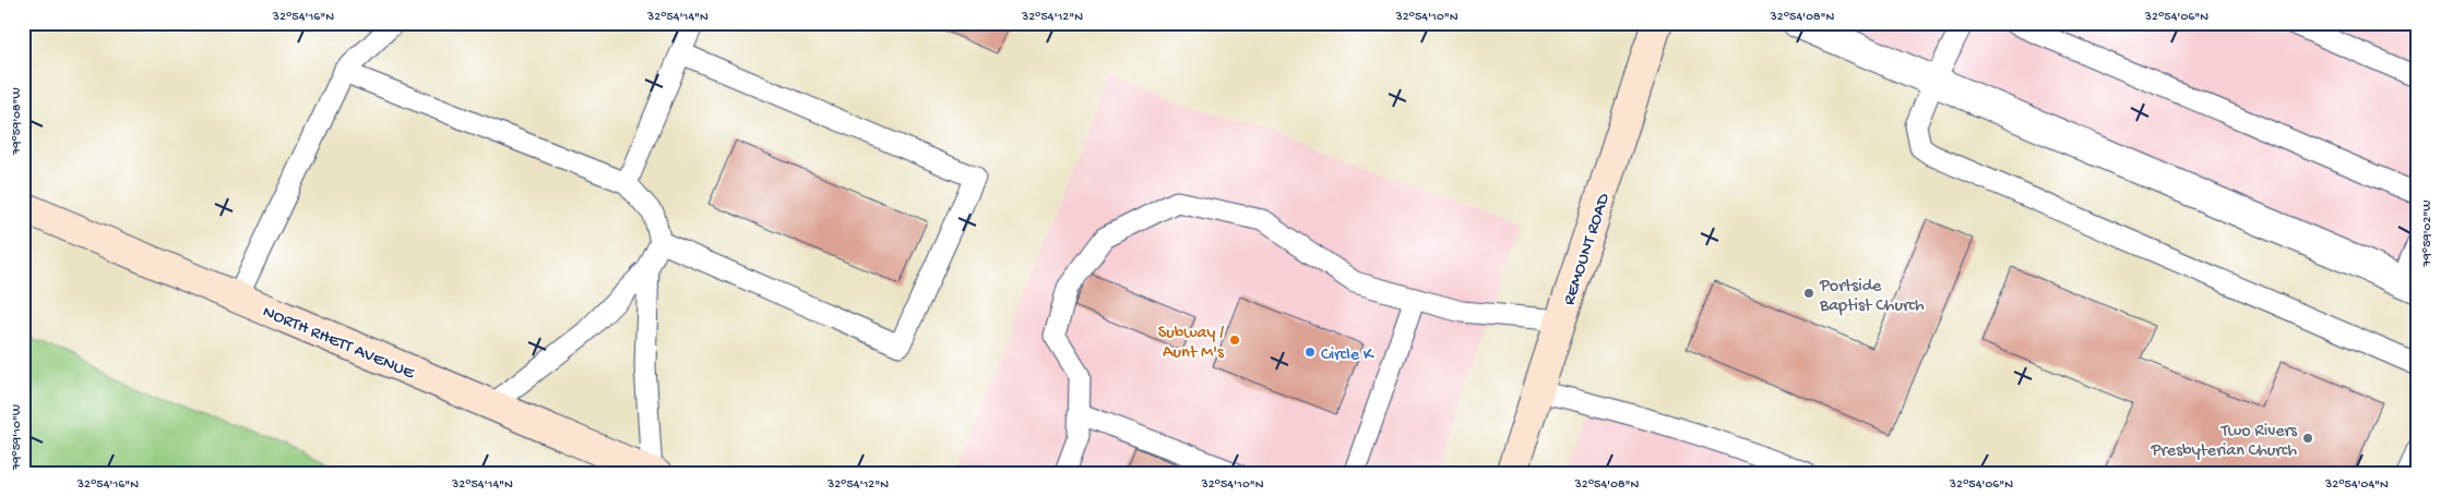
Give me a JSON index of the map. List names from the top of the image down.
{
  "streets": {
    "main road": ["REMOUNT ROAD", "NORTH RHETT AVENUE"]
  },
  "places": [
    "Portside Baptist Church",
    "Subway / Aunt M's",
    "Circle K",
    "Two Rivers Presbyterian Church"
  ],
  "coordinates": [
    "32°54'16\"N",
    "32°54'14\"N",
    "32°54'12\"N",
    "32°54'10\"N",
    "32°54'08\"N",
    "32°54'06\"N",
    "79°59'08\"W",
    "79°59'02\"W",
    "79°59'10\"W",
    "32°54'04\"N"
  ]
}
